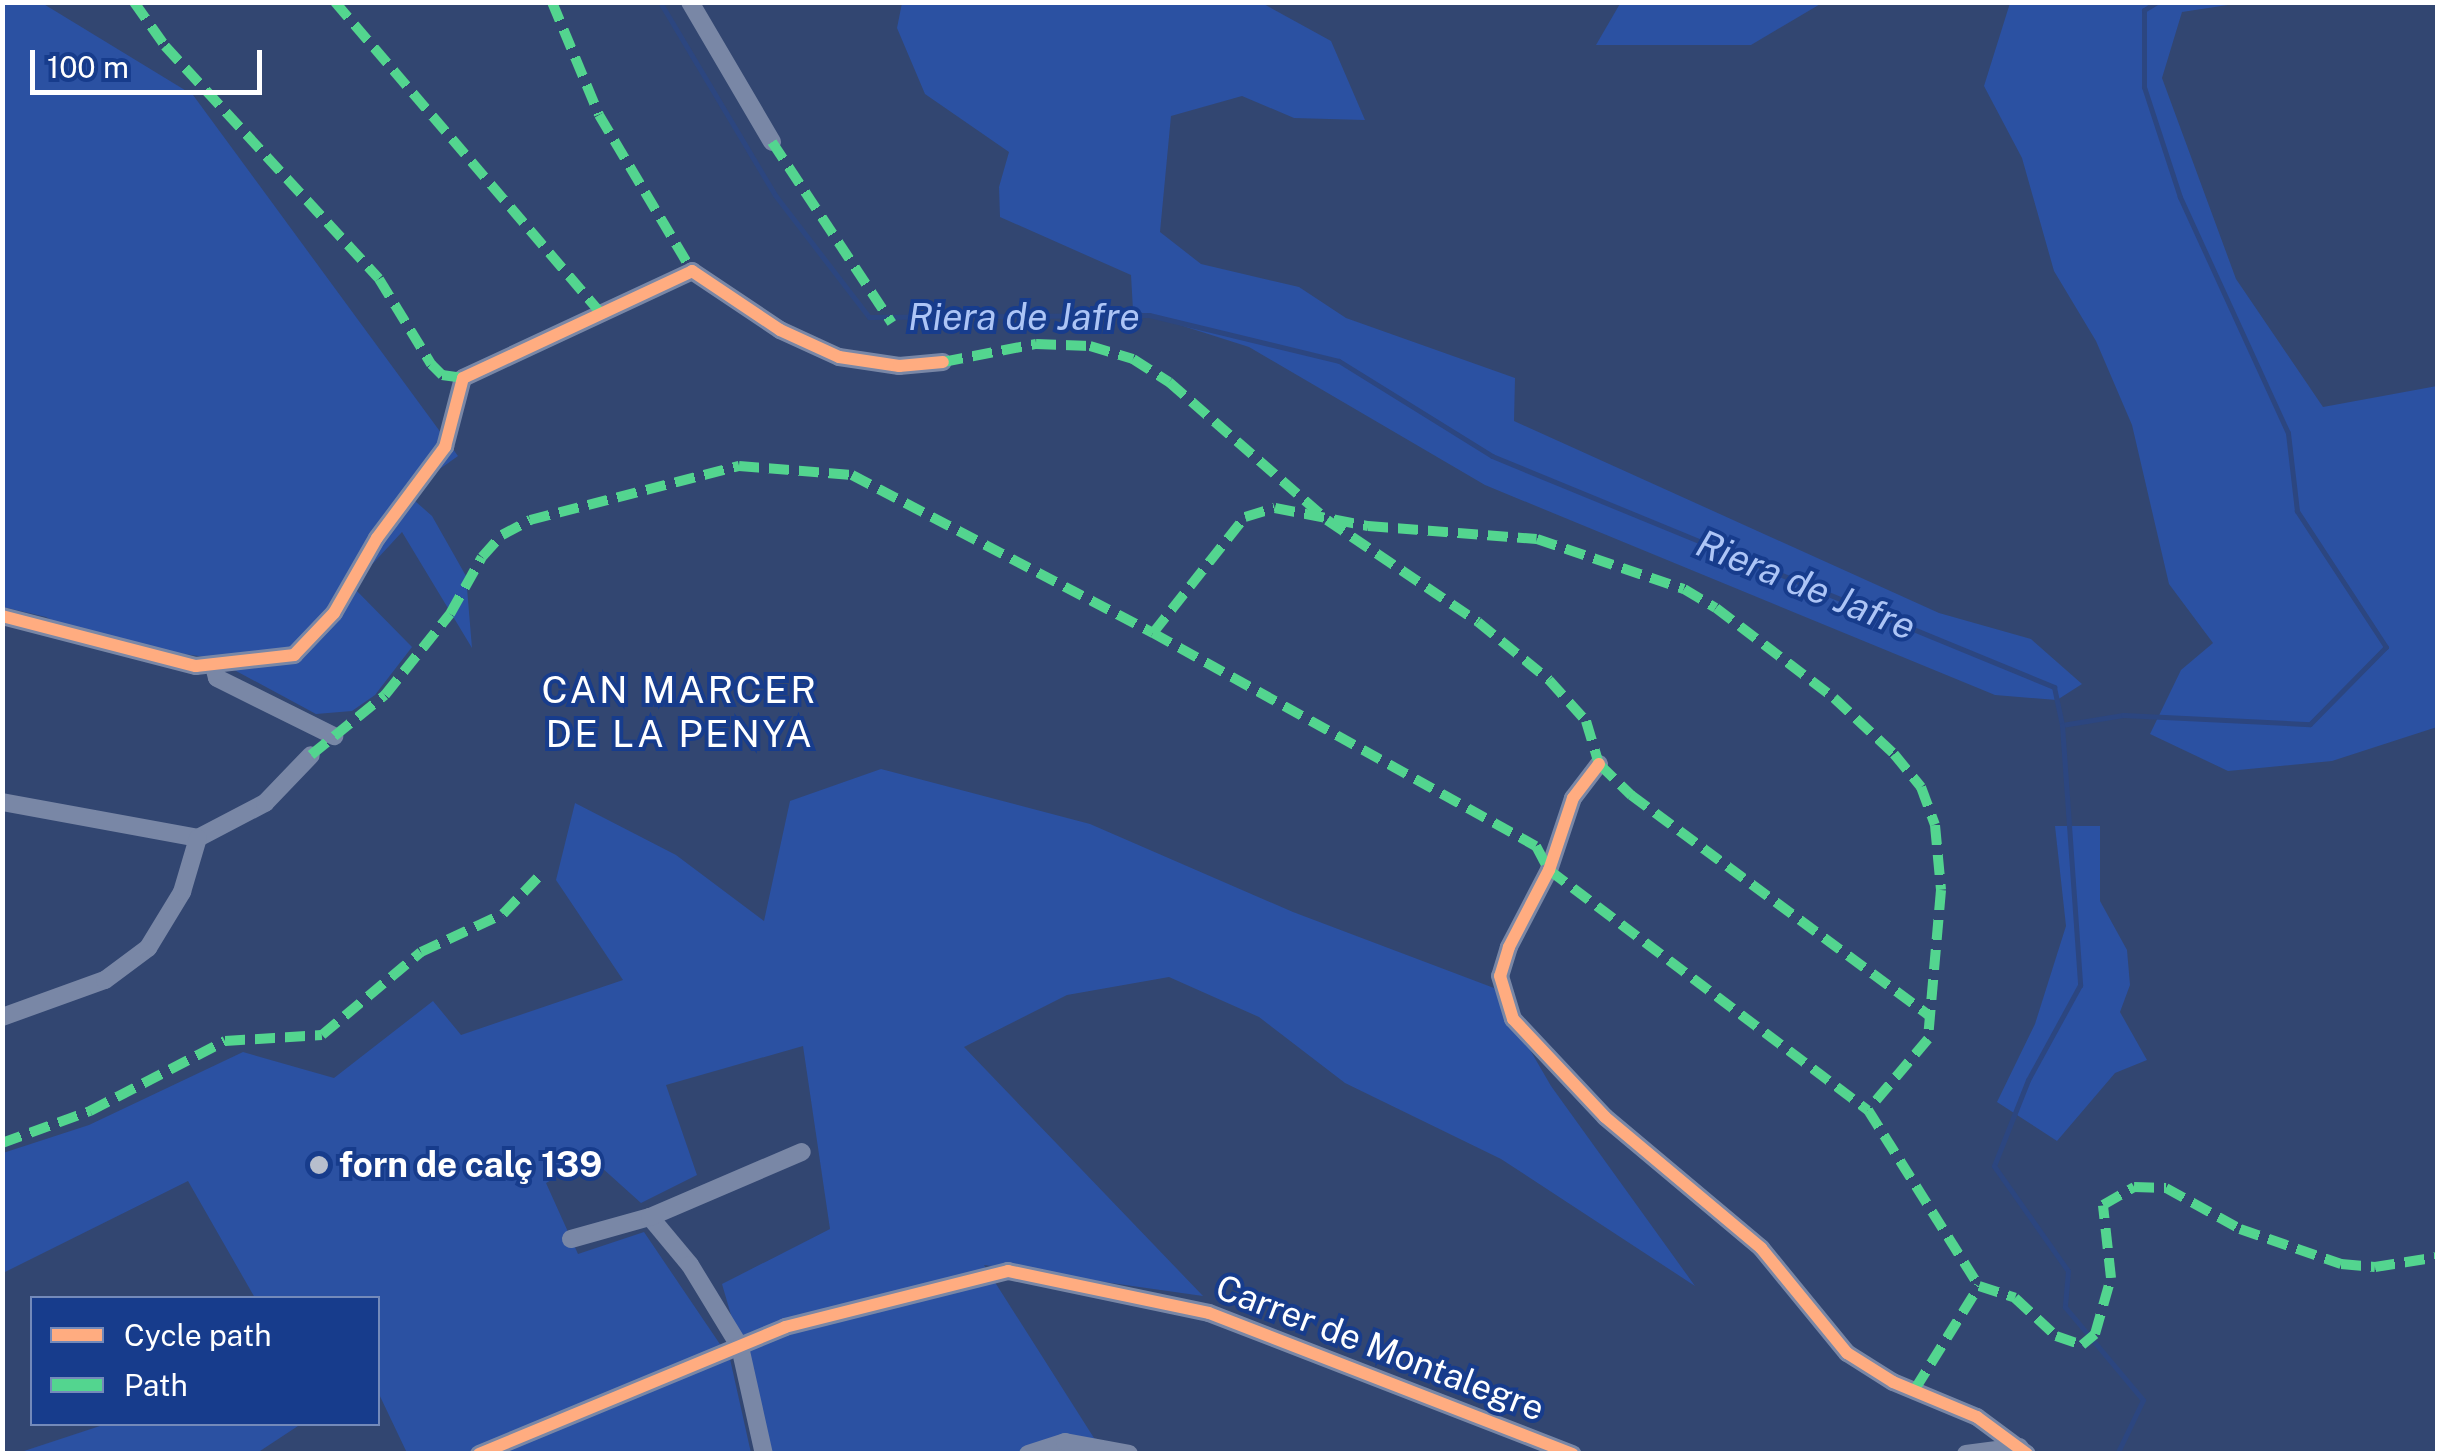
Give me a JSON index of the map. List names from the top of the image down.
{
  "streets": {
    "street": ["Carrer de Montalegre"]
  },
  "districts": ["CAN MARCER DE LA PENYA"],
  "water": ["Riera de Jafre"],
  "places": ["forn de calç 139"],
  "legend": ["Cycle path", "Path"],
  "scale_bar": "100 m"
}
